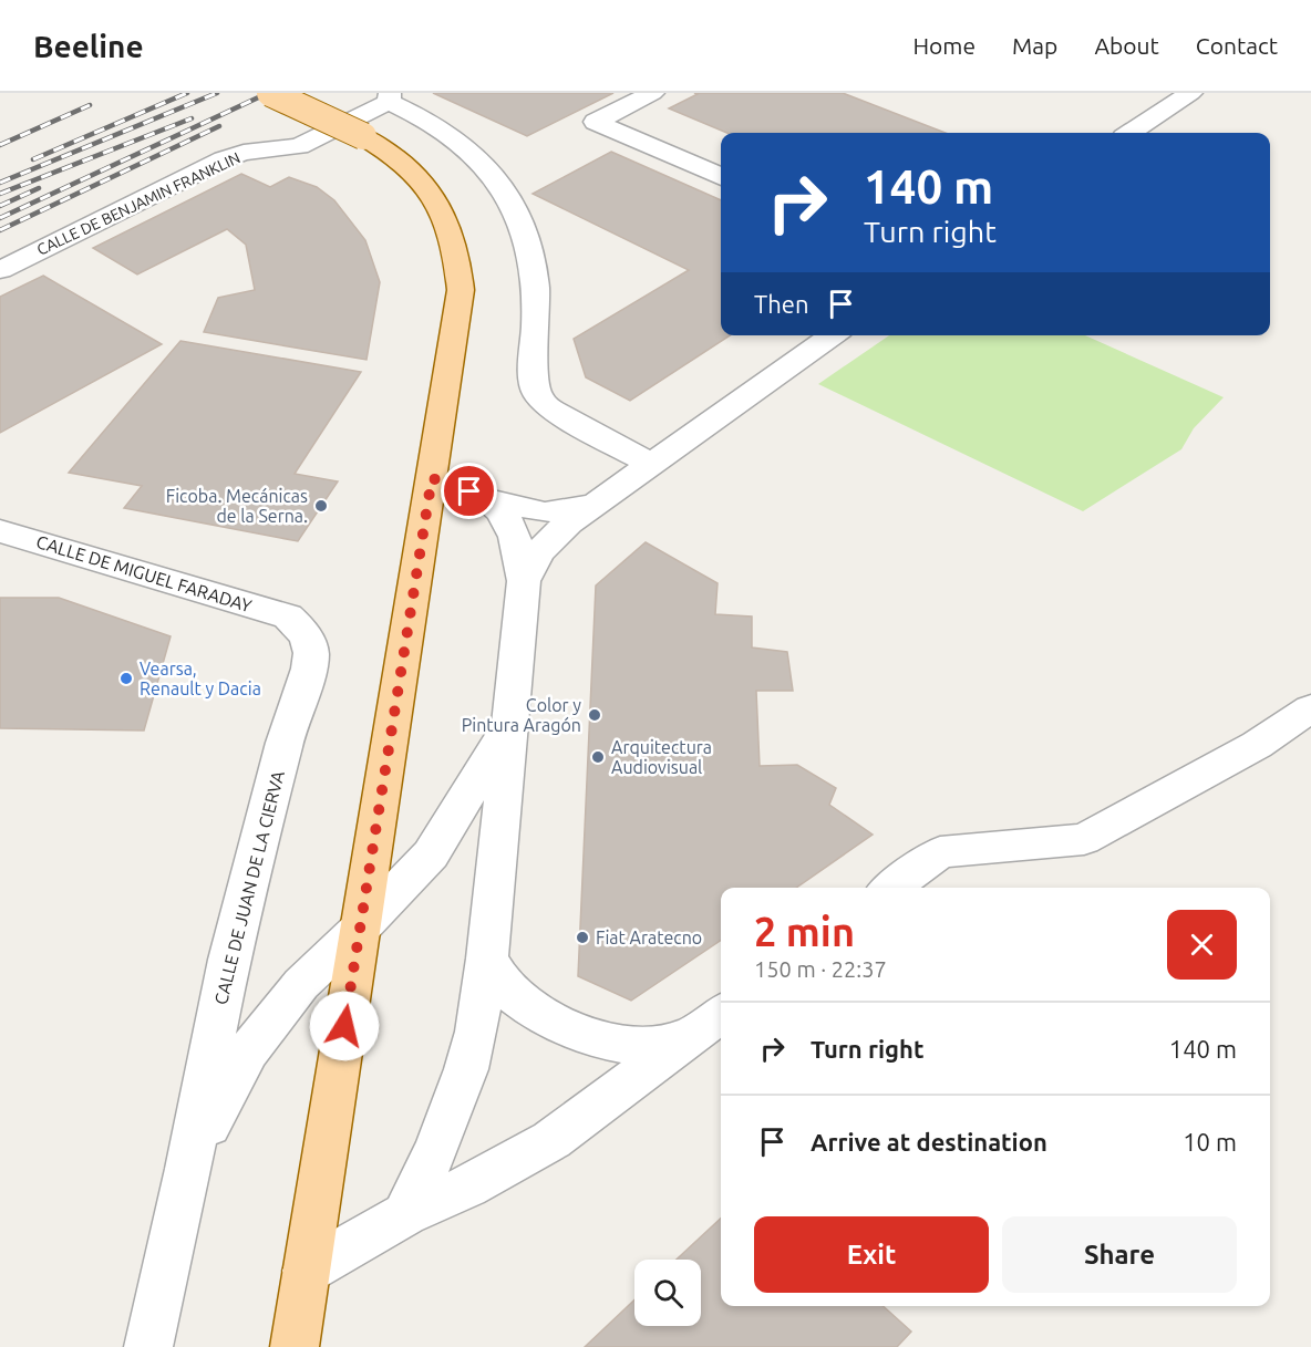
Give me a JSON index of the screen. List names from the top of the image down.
{
  "streets": {
    "street": ["CALLE DE BENJAMIN FRANKLIN", "CALLE DE MIGUEL FARADAY", "CALLE DE JUAN DE LA CIERVA"]
  },
  "crossings": [
    ["CALLE DE MIGUEL FARADAY", "CALLE DE JUAN DE LA CIERVA"]
  ],
  "places": [
    "Ficoba. Mecánicas de la Serna.",
    "Vearsa, Renault y Dacia",
    "Color y Pintura Aragón",
    "Arquitectura Audiovisual",
    "Fiat Aratecno"
  ],
  "page": {
    "header": "Beeline",
    "nav": [
      "Home",
      "Map",
      "About",
      "Contact"
    ],
    "turn": ["140 m", "Turn right"],
    "then": "Then",
    "heading": ["2 min", "150 m · 22:37"],
    "list": [
      {
        "name": "Turn right",
        "value": "140 m"
      },
      {
        "name": "Arrive at destination",
        "value": "10 m"
      }
    ],
    "buttons": ["Exit", "Share"]
  }
}
